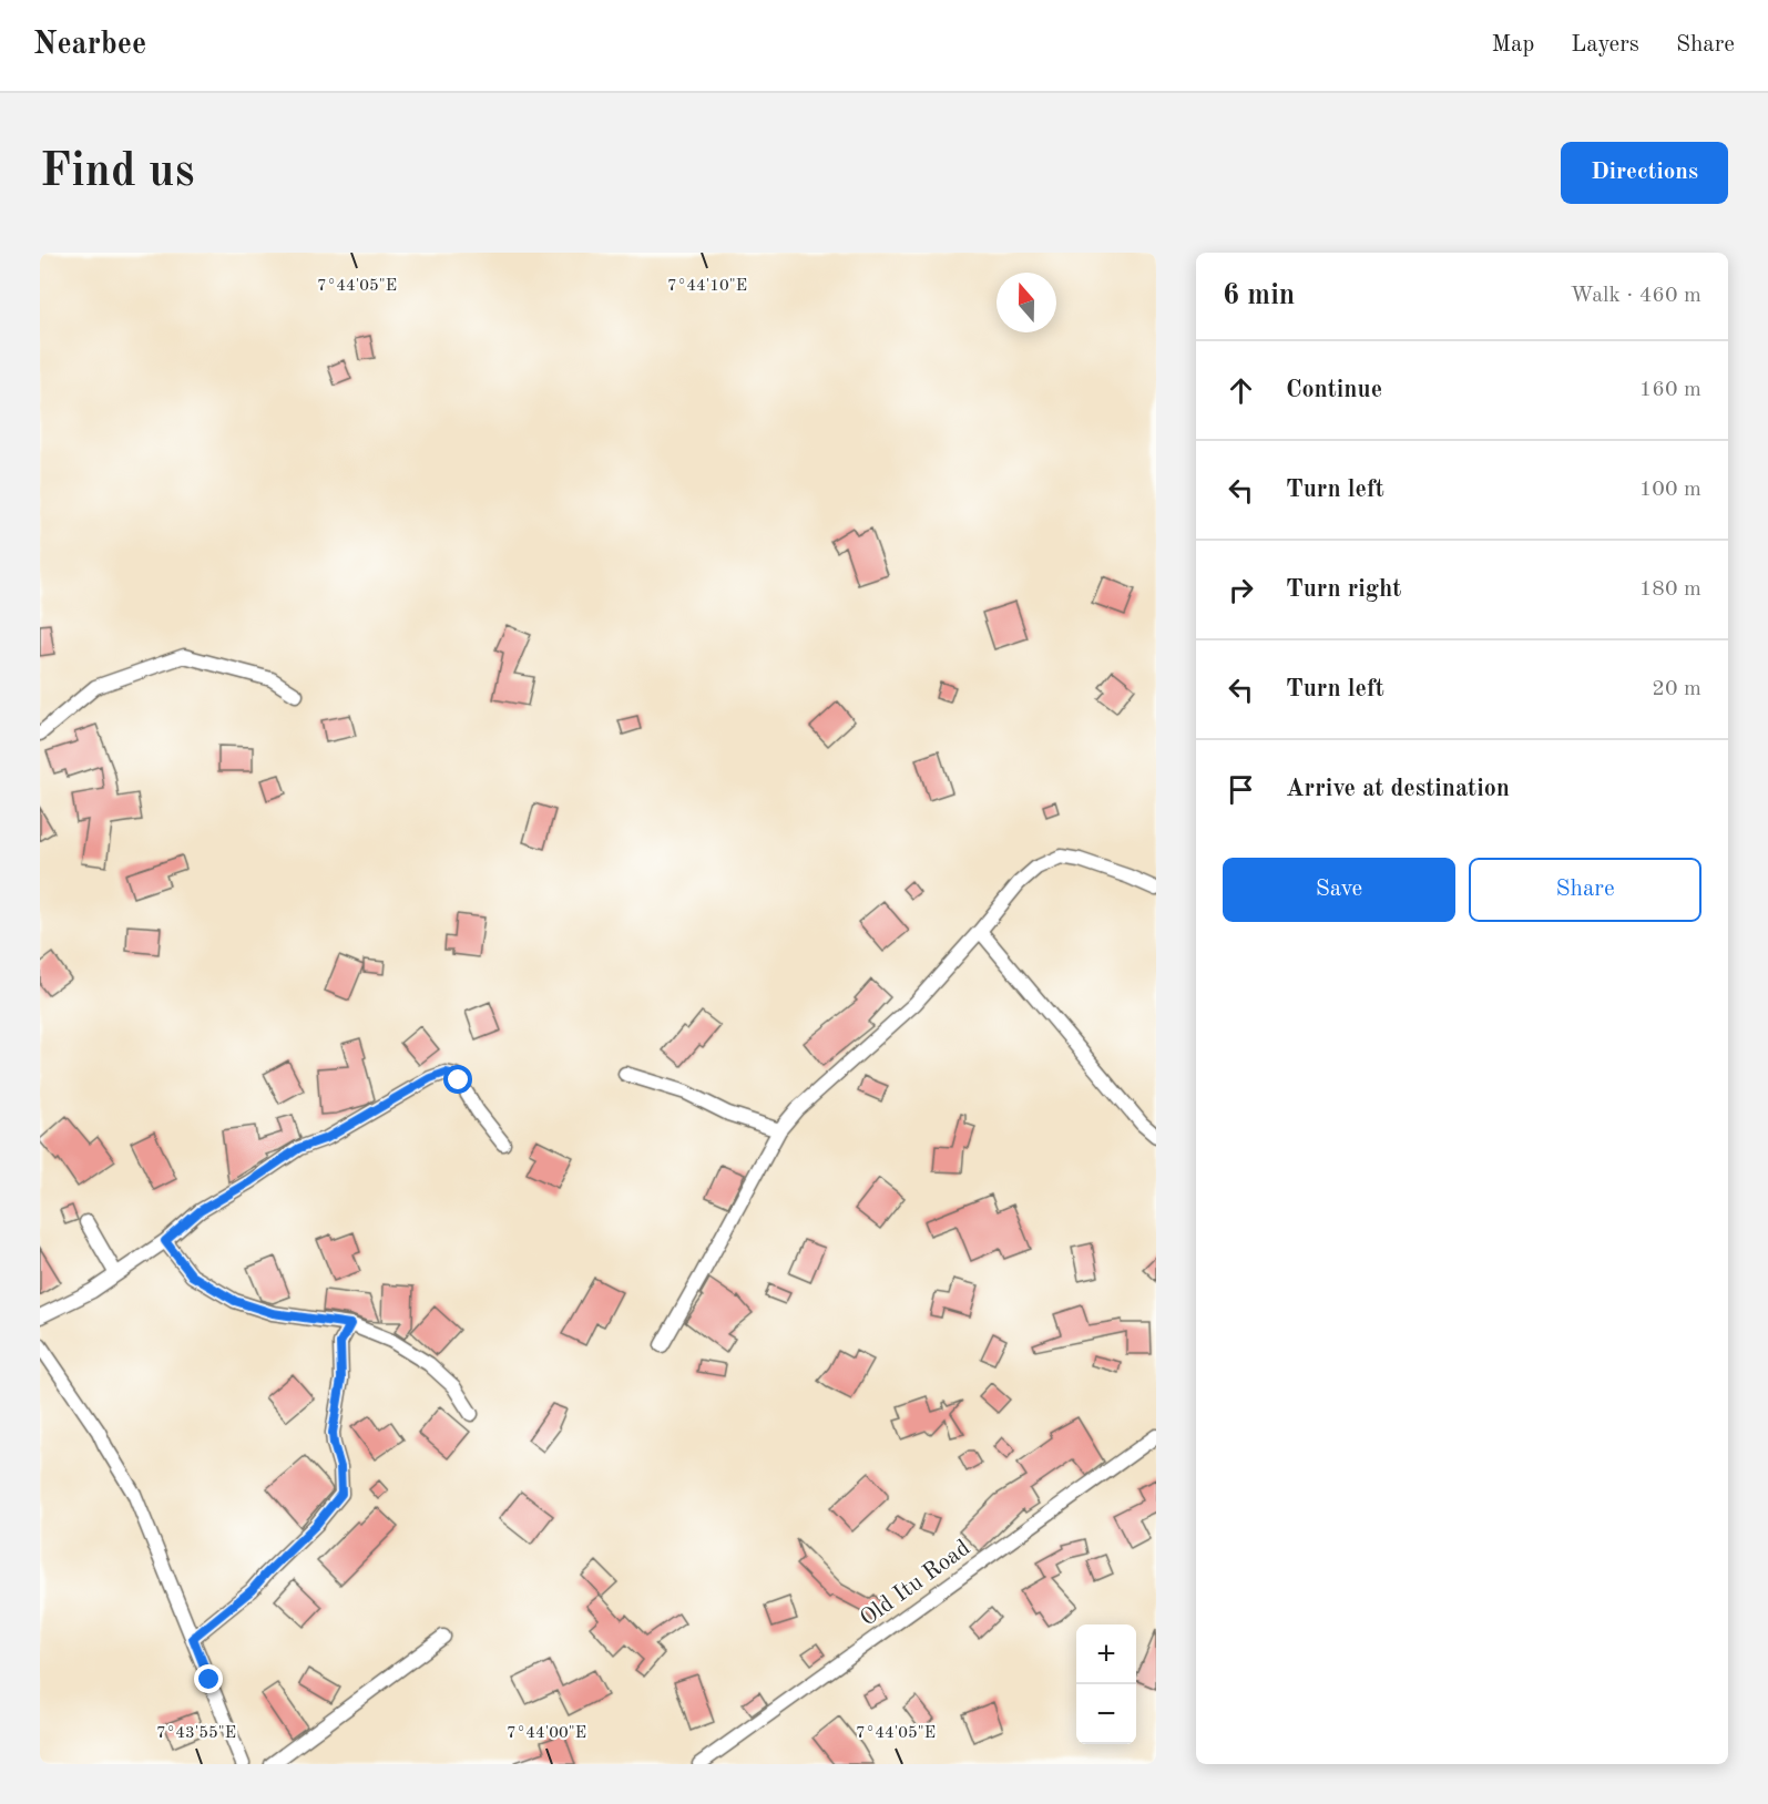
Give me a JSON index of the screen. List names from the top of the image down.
{
  "streets": {
    "street": ["Old Itu Road"]
  },
  "north": "top",
  "page": {
    "header": "Nearbee",
    "nav": ["Map", "Layers", "Share"],
    "buttons": [
      "Directions",
      ["Save", "Share"]
    ],
    "title": "Find us",
    "heading": ["6 min", "Walk · 460 m"],
    "list": [
      ["Continue", "160 m"],
      ["Turn left", "100 m"],
      ["Turn right", "180 m"],
      ["Turn left", "20 m"],
      "Arrive at destination"
    ],
    "map_buttons": ["+", "−"]
  },
  "coordinates": [
    "7°44'05\"E",
    "7°44'10\"E",
    "7°43'55\"E",
    "7°44'00\"E"
  ]
}
